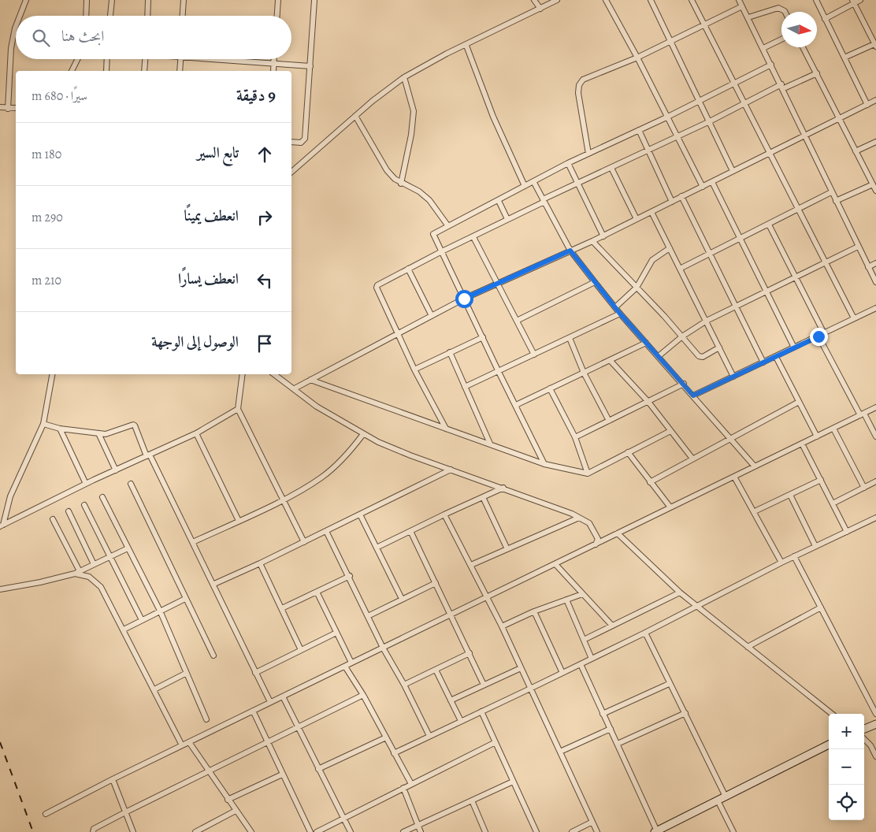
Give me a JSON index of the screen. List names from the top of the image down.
{
  "north": "right",
  "page": {
    "search": "ابحث هنا",
    "heading": ["9 دقيقة", "سيرًا · 680 m"],
    "list": [
      ["تابع السير", "180 m"],
      ["انعطف يمينًا", "290 m"],
      ["انعطف يسارًا", "210 m"],
      "الوصول إلى الوجهة"
    ],
    "map_buttons": ["+", "−"]
  }
}
